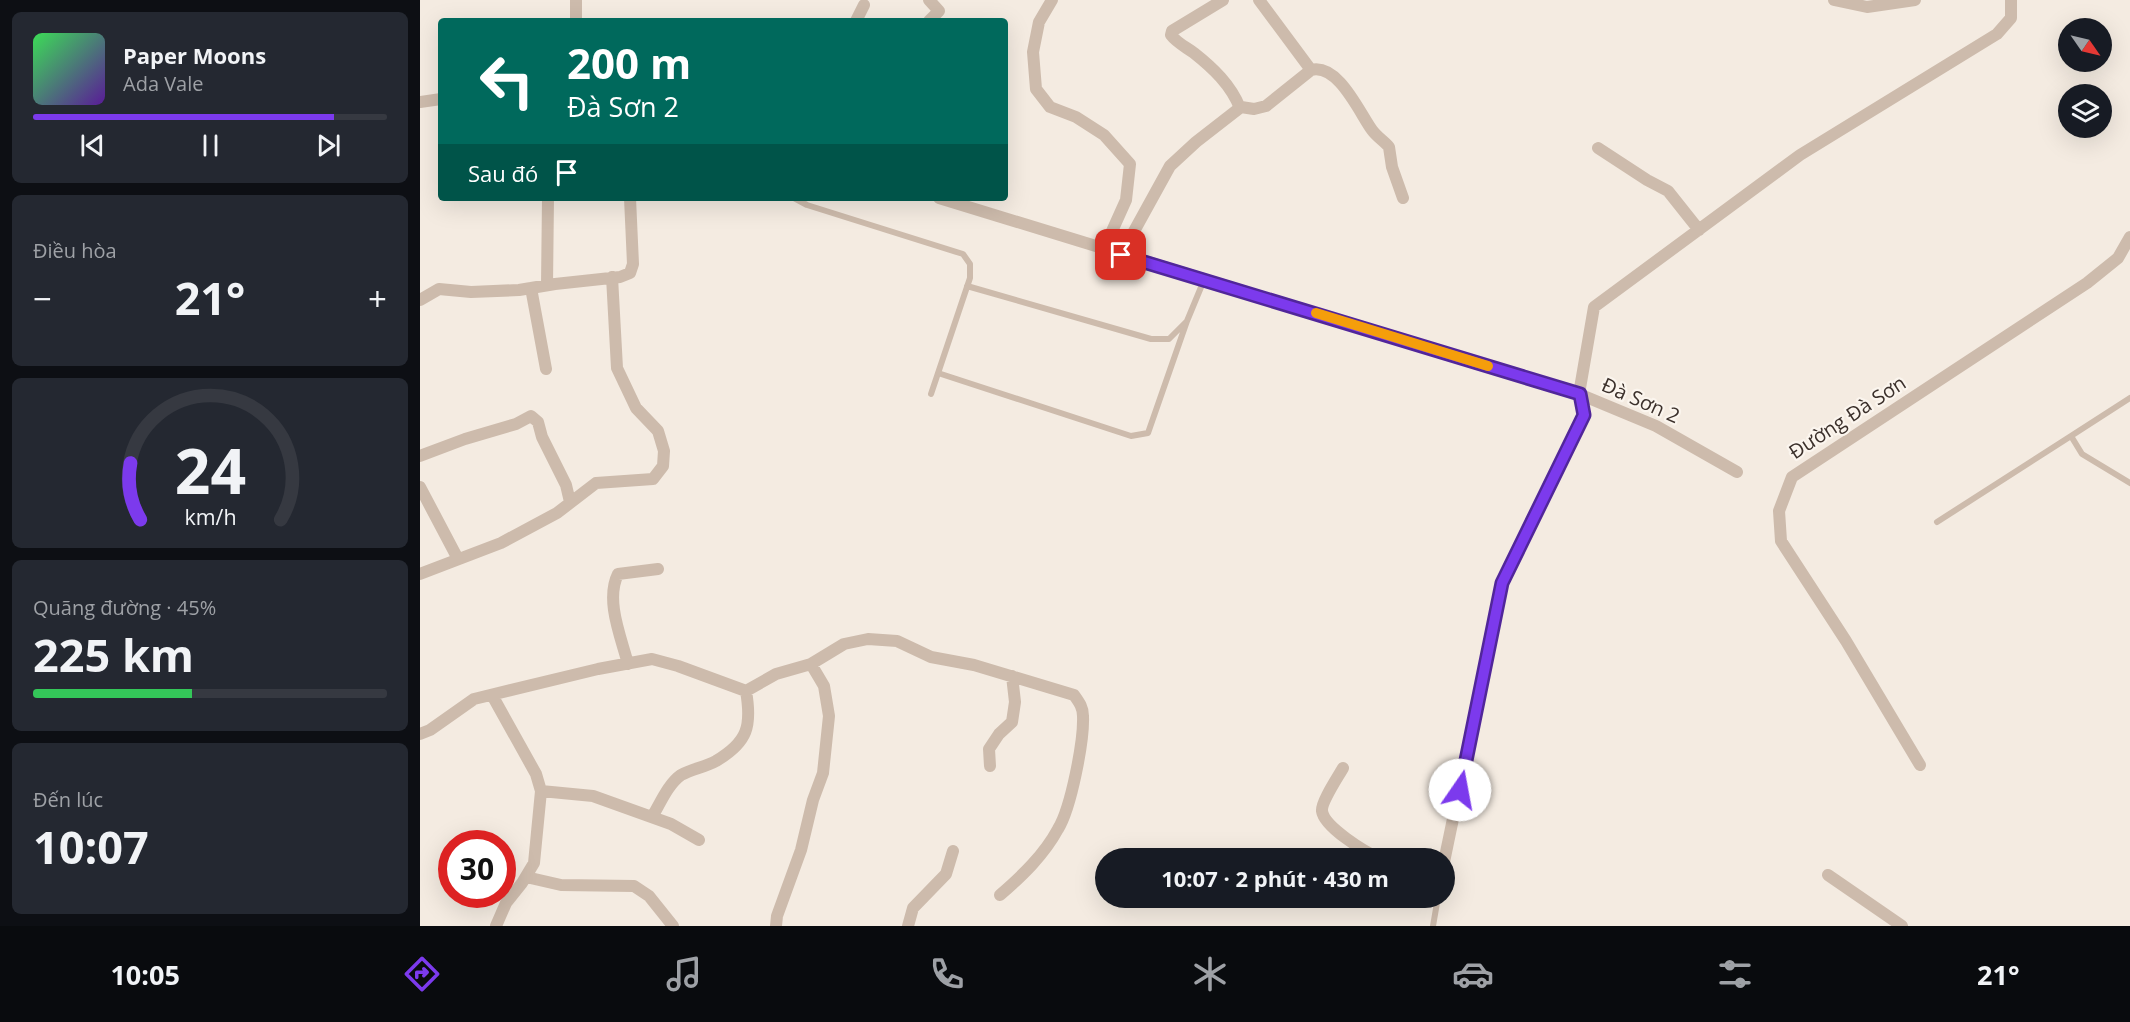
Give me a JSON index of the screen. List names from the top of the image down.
{
  "streets": {
    "street": ["Đà Sơn 2", "Đường Đà Sơn"]
  },
  "north": "bottom right",
  "page": {
    "turn": ["200 m", "Đà Sơn 2"],
    "song": ["Paper Moons", "Ada Vale"],
    "then": "Sau đó",
    "tile": [
      "Điều hòa",
      ["Quãng đường · 45%", "225 km"],
      ["Đến lúc", "10:07"]
    ],
    "heat": ["−", "21°", "+"],
    "limit": "30",
    "trip": "10:07 · 2 phút · 430 m",
    "tabs": ["10:05", "21°"],
    "gauge": ["24", "km/h"]
  }
}
